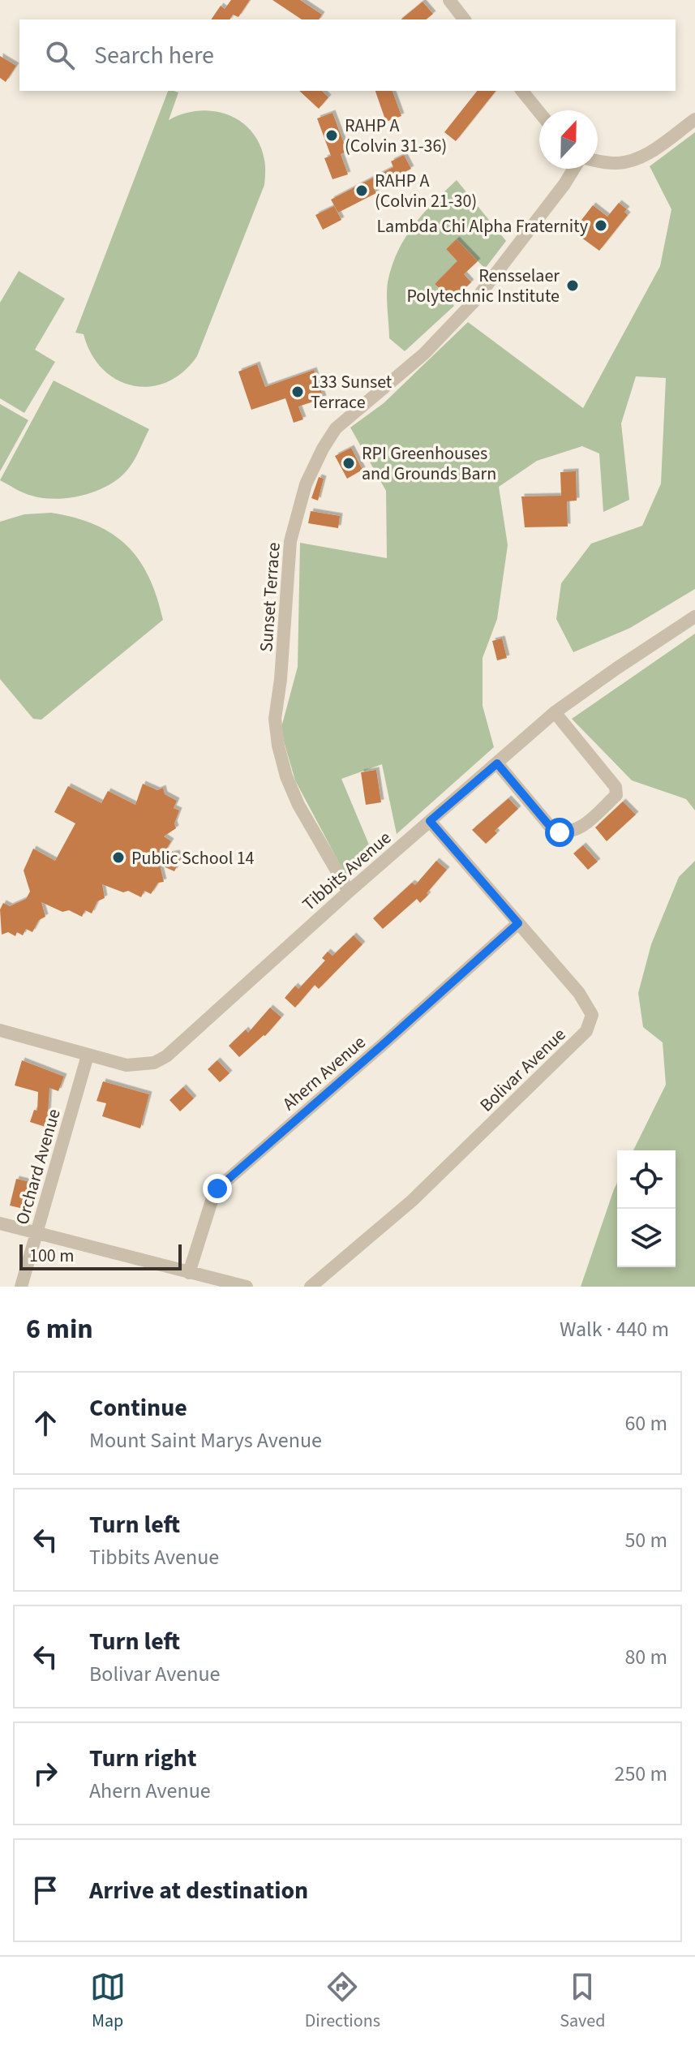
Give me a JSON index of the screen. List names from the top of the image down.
{
  "streets": {
    "street": [
      "Sunset Terrace",
      "Tibbits Avenue",
      "Bolivar Avenue",
      "Ahern Avenue",
      "Orchard Avenue"
    ]
  },
  "crossings": [
    ["Sunset Terrace", "Tibbits Avenue"],
    ["Tibbits Avenue", "Bolivar Avenue"],
    ["Tibbits Avenue", "Orchard Avenue"],
    ["Bolivar Avenue", "Ahern Avenue"]
  ],
  "places": [
    "RAHP A (Colvin 31-36)",
    "RAHP A (Colvin 21-30)",
    "Lambda Chi Alpha Fraternity",
    "Rensselaer Polytechnic Institute",
    "133 Sunset Terrace",
    "RPI Greenhouses and Grounds Barn",
    "Public School 14"
  ],
  "scale_bar": "100 m",
  "north": "top",
  "page": {
    "search": "Search here",
    "scale": "100 m",
    "heading": ["6 min", "Walk · 440 m"],
    "list": [
      ["Continue", "Mount Saint Marys Avenue", "60 m"],
      ["Turn left", "Tibbits Avenue", "50 m"],
      ["Turn left", "Bolivar Avenue", "80 m"],
      ["Turn right", "Ahern Avenue", "250 m"],
      "Arrive at destination"
    ],
    "nav": ["Map", "Directions", "Saved"]
  }
}
